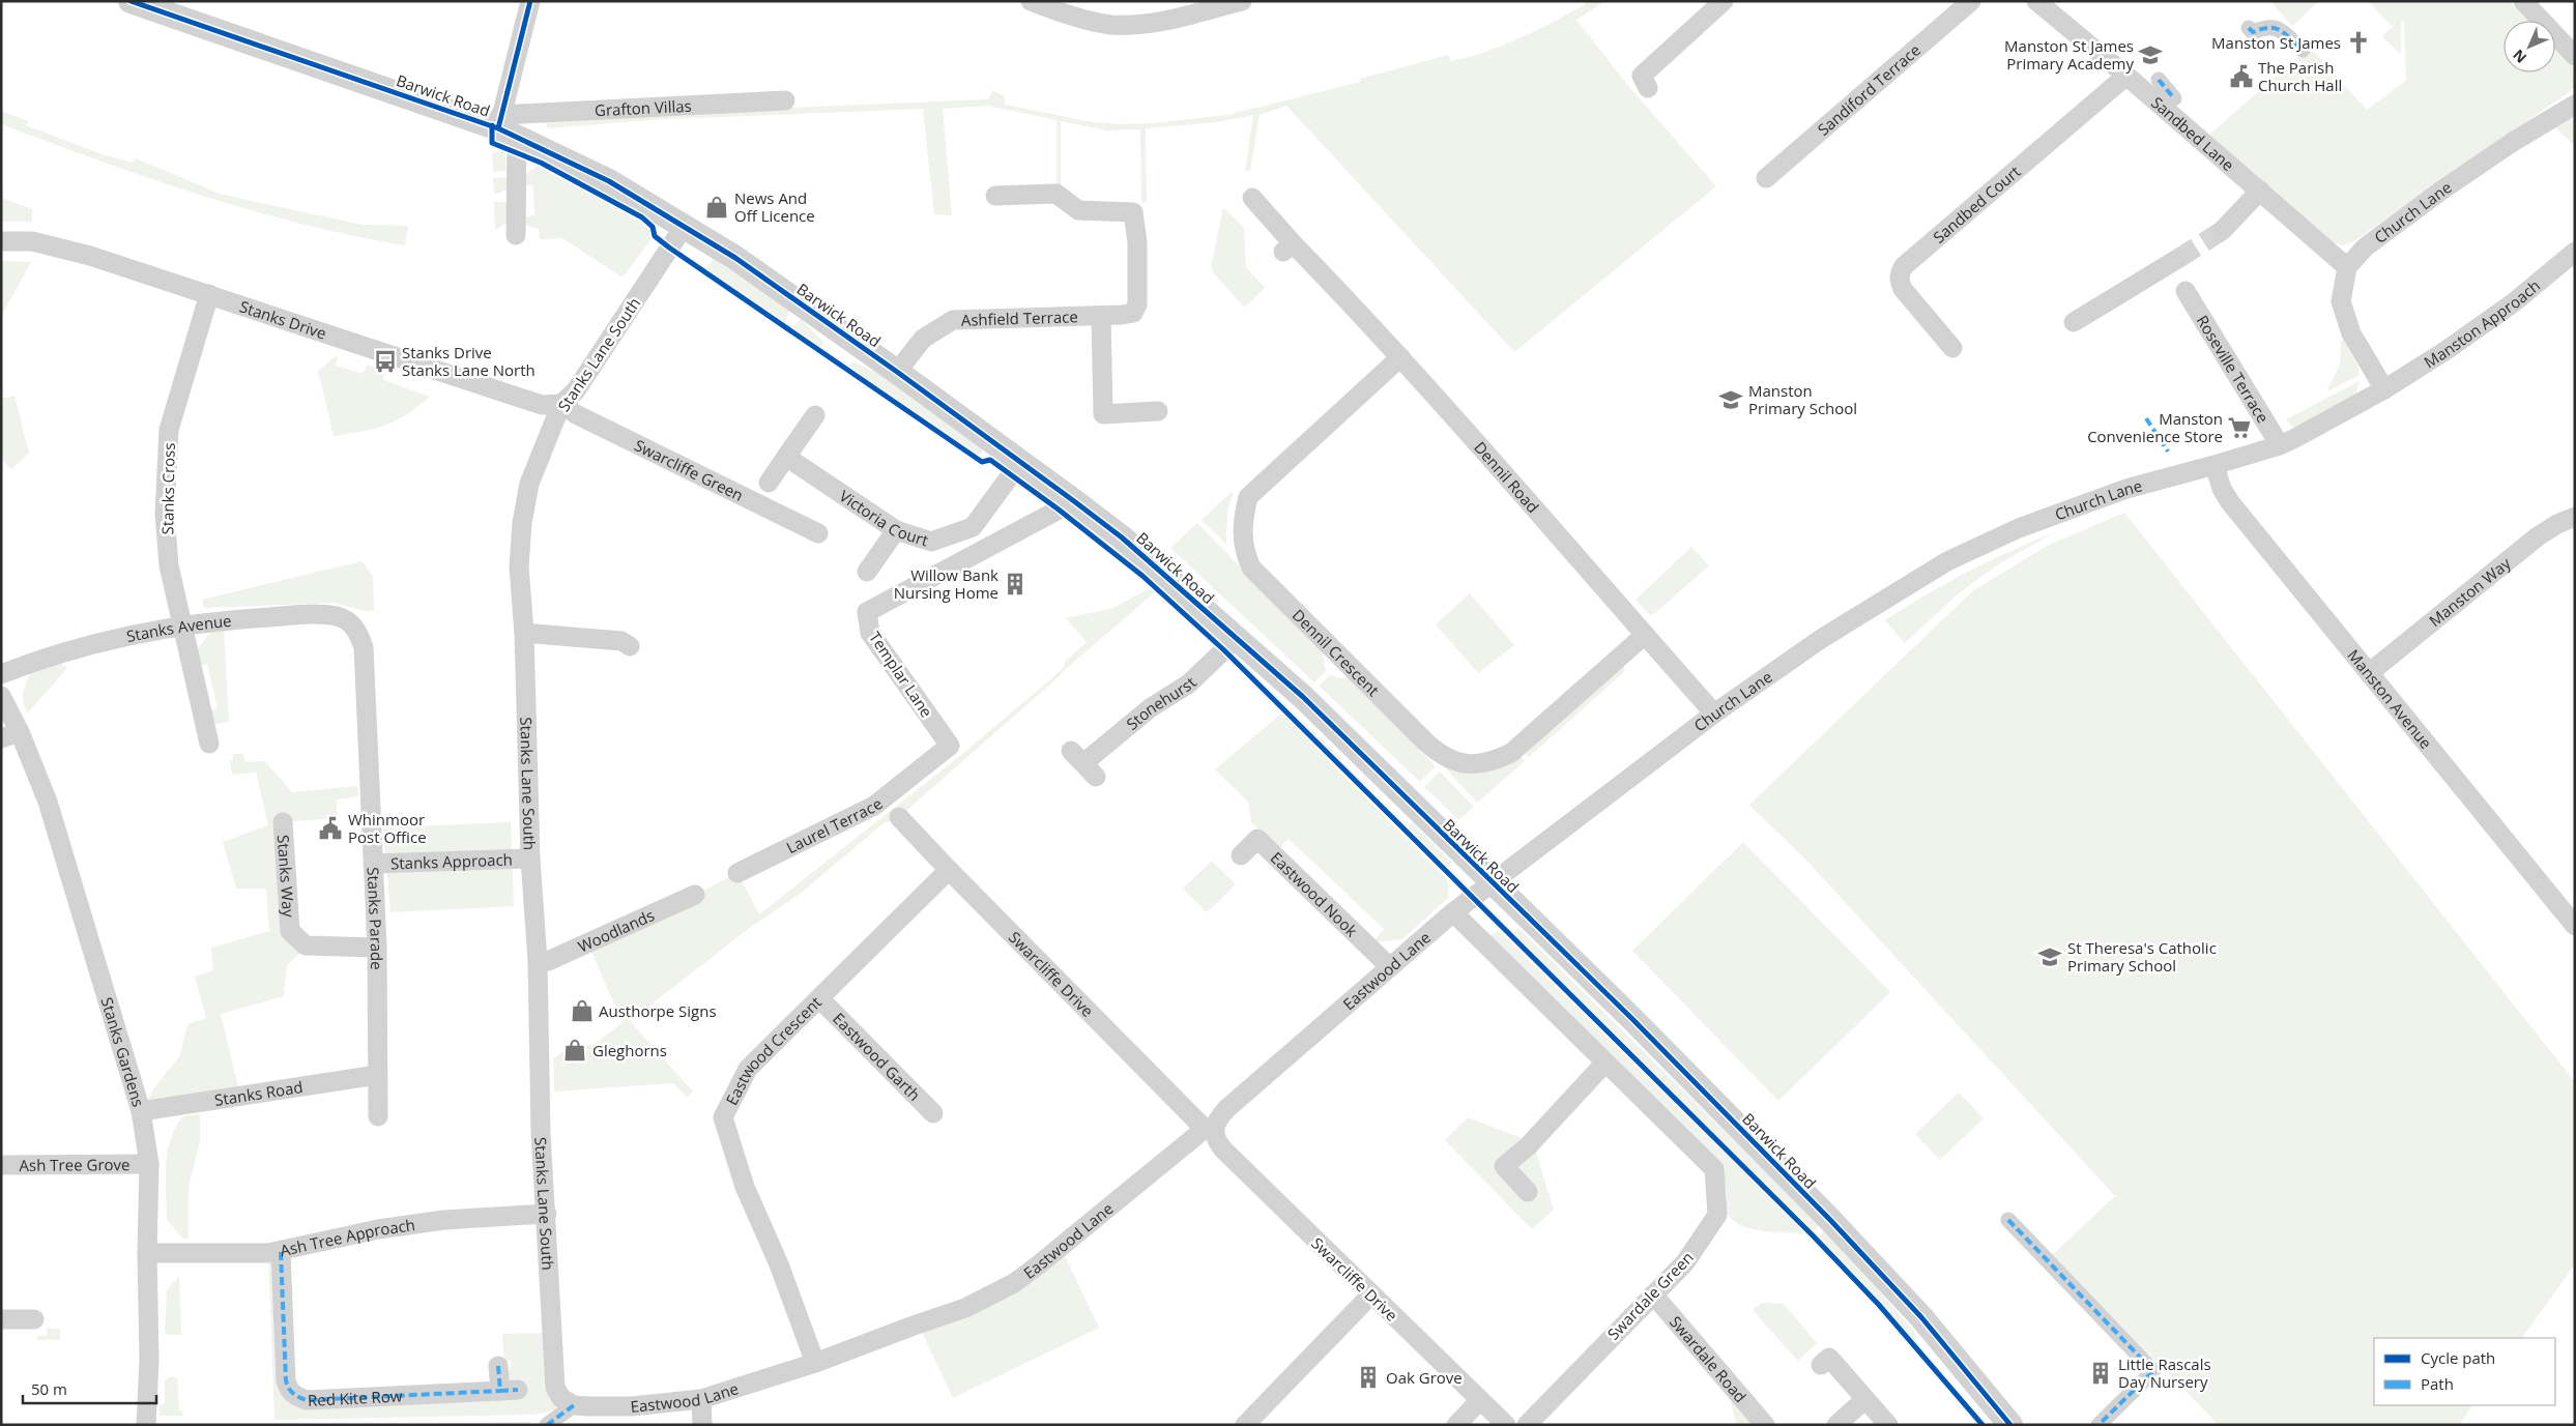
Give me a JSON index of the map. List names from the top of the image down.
{
  "streets": {
    "street": [
      "Sandiford Terrace",
      "Barwick Road",
      "Grafton Villas",
      "Sandbed Lane",
      "Sandbed Court",
      "Church Lane",
      "Stanks Drive",
      "Ashfield Terrace",
      "Manston Approach",
      "Stanks Lane South",
      "Roseville Terrace",
      "Swarcliffe Green",
      "Dennil Road",
      "Stanks Cross",
      "Victoria Court",
      "Manston Way",
      "Stanks Avenue",
      "Dennil Crescent",
      "Templar Lane",
      "Manston Avenue",
      "Stonehurst",
      "Laurel Terrace",
      "Stanks Approach",
      "Stanks Way",
      "Eastwood Nook",
      "Stanks Parade",
      "Woodlands",
      "Eastwood Lane",
      "Swarcliffe Drive",
      "Stanks Gardens",
      "Eastwood Crescent",
      "Eastwood Garth",
      "Stanks Road",
      "Ash Tree Grove",
      "Ash Tree Approach",
      "Swardale Green",
      "Swardale Road",
      "Red Kite Row"
    ]
  },
  "crossings": [
    ["Barwick Road", "Grafton Villas"],
    ["Barwick Road", "Church Lane"],
    ["Barwick Road", "Ashfield Terrace"],
    ["Barwick Road", "Stanks Lane South"],
    ["Barwick Road", "Victoria Court"],
    ["Barwick Road", "Templar Lane"],
    ["Barwick Road", "Stonehurst"],
    ["Barwick Road", "Eastwood Lane"],
    ["Sandbed Lane", "Sandbed Court"],
    ["Sandbed Lane", "Church Lane"],
    ["Church Lane", "Manston Approach"],
    ["Church Lane", "Roseville Terrace"],
    ["Church Lane", "Dennil Road"],
    ["Church Lane", "Manston Avenue"],
    ["Church Lane", "Eastwood Lane"],
    ["Stanks Drive", "Stanks Lane South"],
    ["Stanks Drive", "Swarcliffe Green"],
    ["Stanks Drive", "Stanks Cross"],
    ["Stanks Lane South", "Swarcliffe Green"],
    ["Stanks Lane South", "Stanks Approach"],
    ["Stanks Lane South", "Woodlands"],
    ["Stanks Lane South", "Eastwood Lane"],
    ["Stanks Lane South", "Ash Tree Approach"],
    ["Dennil Road", "Dennil Crescent"],
    ["Stanks Cross", "Stanks Avenue"],
    ["Manston Way", "Manston Avenue"],
    ["Stanks Avenue", "Stanks Parade"],
    ["Templar Lane", "Laurel Terrace"],
    ["Stanks Approach", "Stanks Parade"],
    ["Stanks Way", "Stanks Parade"],
    ["Eastwood Nook", "Eastwood Lane"],
    ["Stanks Parade", "Stanks Road"],
    ["Eastwood Lane", "Swarcliffe Drive"],
    ["Eastwood Lane", "Eastwood Crescent"],
    ["Eastwood Lane", "Swardale Green"],
    ["Swarcliffe Drive", "Eastwood Crescent"],
    ["Stanks Gardens", "Stanks Road"],
    ["Stanks Gardens", "Ash Tree Grove"],
    ["Stanks Gardens", "Ash Tree Approach"],
    ["Eastwood Crescent", "Eastwood Garth"],
    ["Ash Tree Approach", "Red Kite Row"],
    ["Swardale Green", "Swardale Road"]
  ],
  "places": {
    "church": ["Manston St James"],
    "school or university": ["Manston St James Primary Academy", "Manston Primary School", "St Theresa's Catholic Primary School"],
    "public building": ["The Parish Church Hall", "Whinmoor Post Office"],
    "shop": ["News And Off Licence", "Austhorpe Signs", "Gleghorns"],
    "bus stop": ["Stanks Drive Stanks Lane North"],
    "supermarket": ["Manston Convenience Store"],
    "building": ["Willow Bank Nursing Home", "Little Rascals Day Nursery", "Oak Grove"]
  },
  "legend": ["Cycle path", "Path"],
  "scale_bar": "50 m",
  "north": "bottom left"
}
